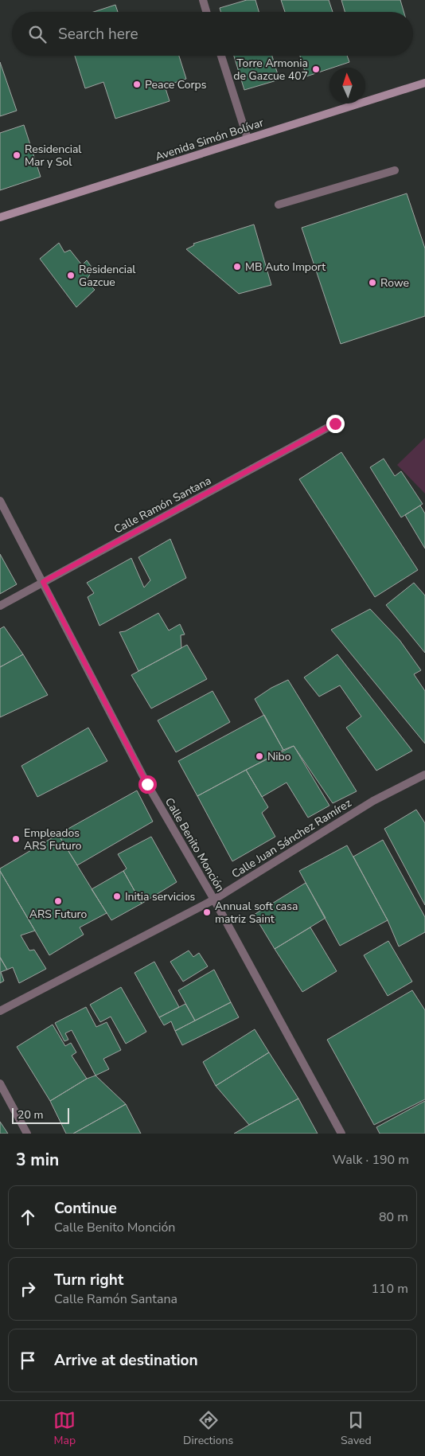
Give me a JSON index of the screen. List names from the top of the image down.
{
  "streets": {
    "main road": ["Avenida Simón Bolívar"],
    "street": ["Calle Ramón Santana", "Calle Juan Sánchez Ramírez", "Calle Benito Monción"]
  },
  "crossings": [
    ["Calle Ramón Santana", "Calle Benito Monción"],
    ["Calle Juan Sánchez Ramírez", "Calle Benito Monción"]
  ],
  "places": [
    "Torre Armonia de Gazcue 407",
    "Peace Corps",
    "Residencial Mar y Sol",
    "MB Auto Import",
    "Residencial Gazcue",
    "Rowe",
    "Nibo",
    "Empleados ARS Futuro",
    "Initia servicios",
    "ARS Futuro",
    "Annual soft casa matriz Saint"
  ],
  "scale_bar": "20 m",
  "north": "top",
  "page": {
    "search": "Search here",
    "scale": "20 m",
    "heading": ["3 min", "Walk · 190 m"],
    "list": [
      ["Continue", "Calle Benito Monción", "80 m"],
      ["Turn right", "Calle Ramón Santana", "110 m"],
      "Arrive at destination"
    ],
    "nav": ["Map", "Directions", "Saved"]
  }
}
